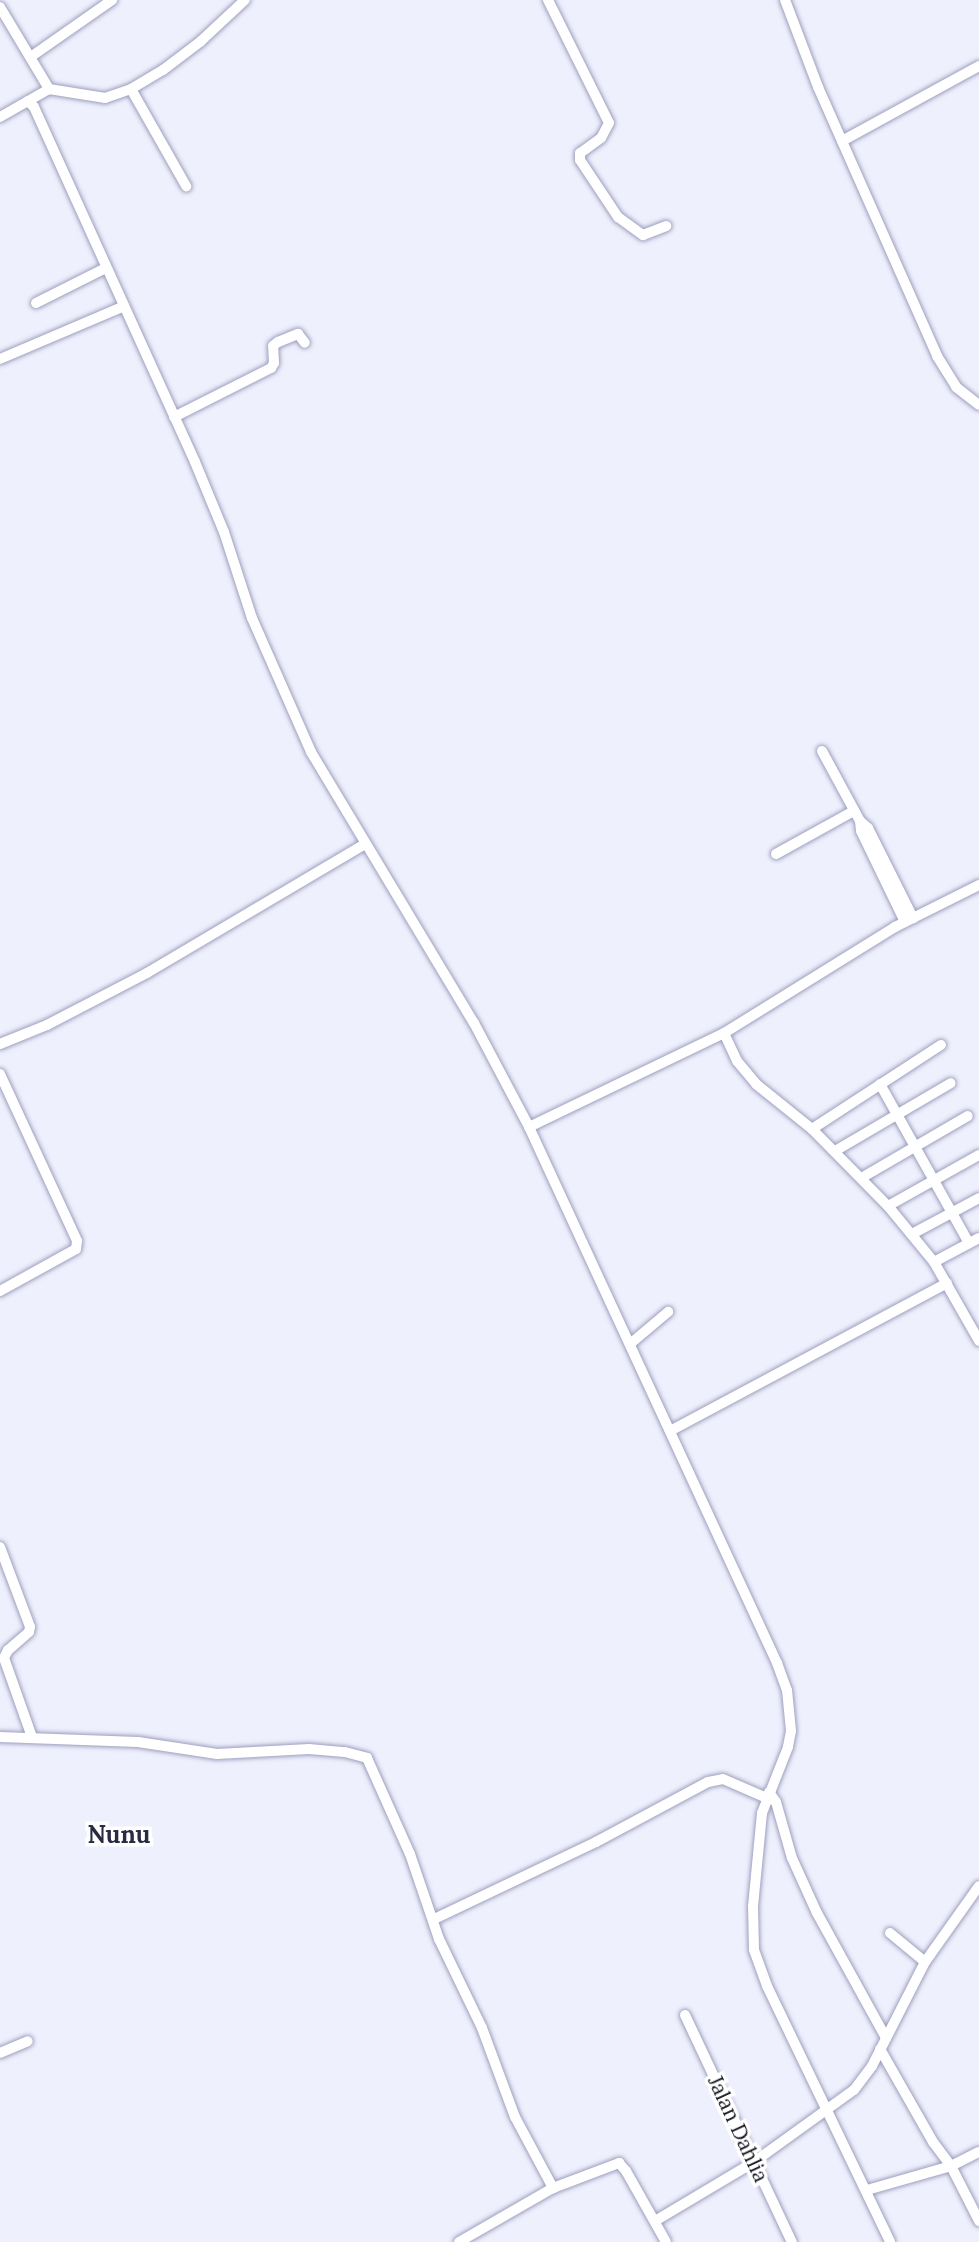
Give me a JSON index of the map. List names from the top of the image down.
{
  "streets": {
    "street": ["Jalan Dahlia"]
  },
  "districts": ["Nunu"]
}
